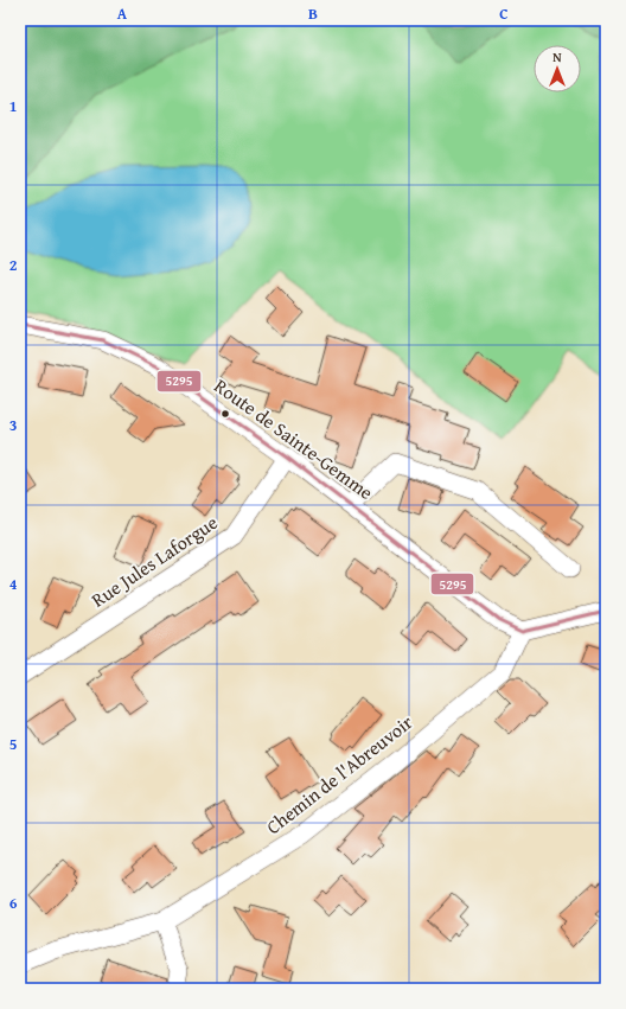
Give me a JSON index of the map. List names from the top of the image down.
{
  "streets": {
    "street": ["Route de Sainte-Gemme", "Rue Jules Laforgue", "Chemin de l'Abreuvoir"]
  },
  "crossings": [
    ["Route de Sainte-Gemme", "Rue Jules Laforgue"],
    ["Route de Sainte-Gemme", "Chemin de l'Abreuvoir"]
  ],
  "lines": ["transit line 5295"],
  "north": "top",
  "grid": {
    "columns": ["A", "B", "C"],
    "rows": [
      "1",
      "2",
      "3",
      "4",
      "5",
      "6"
    ]
  }
}
